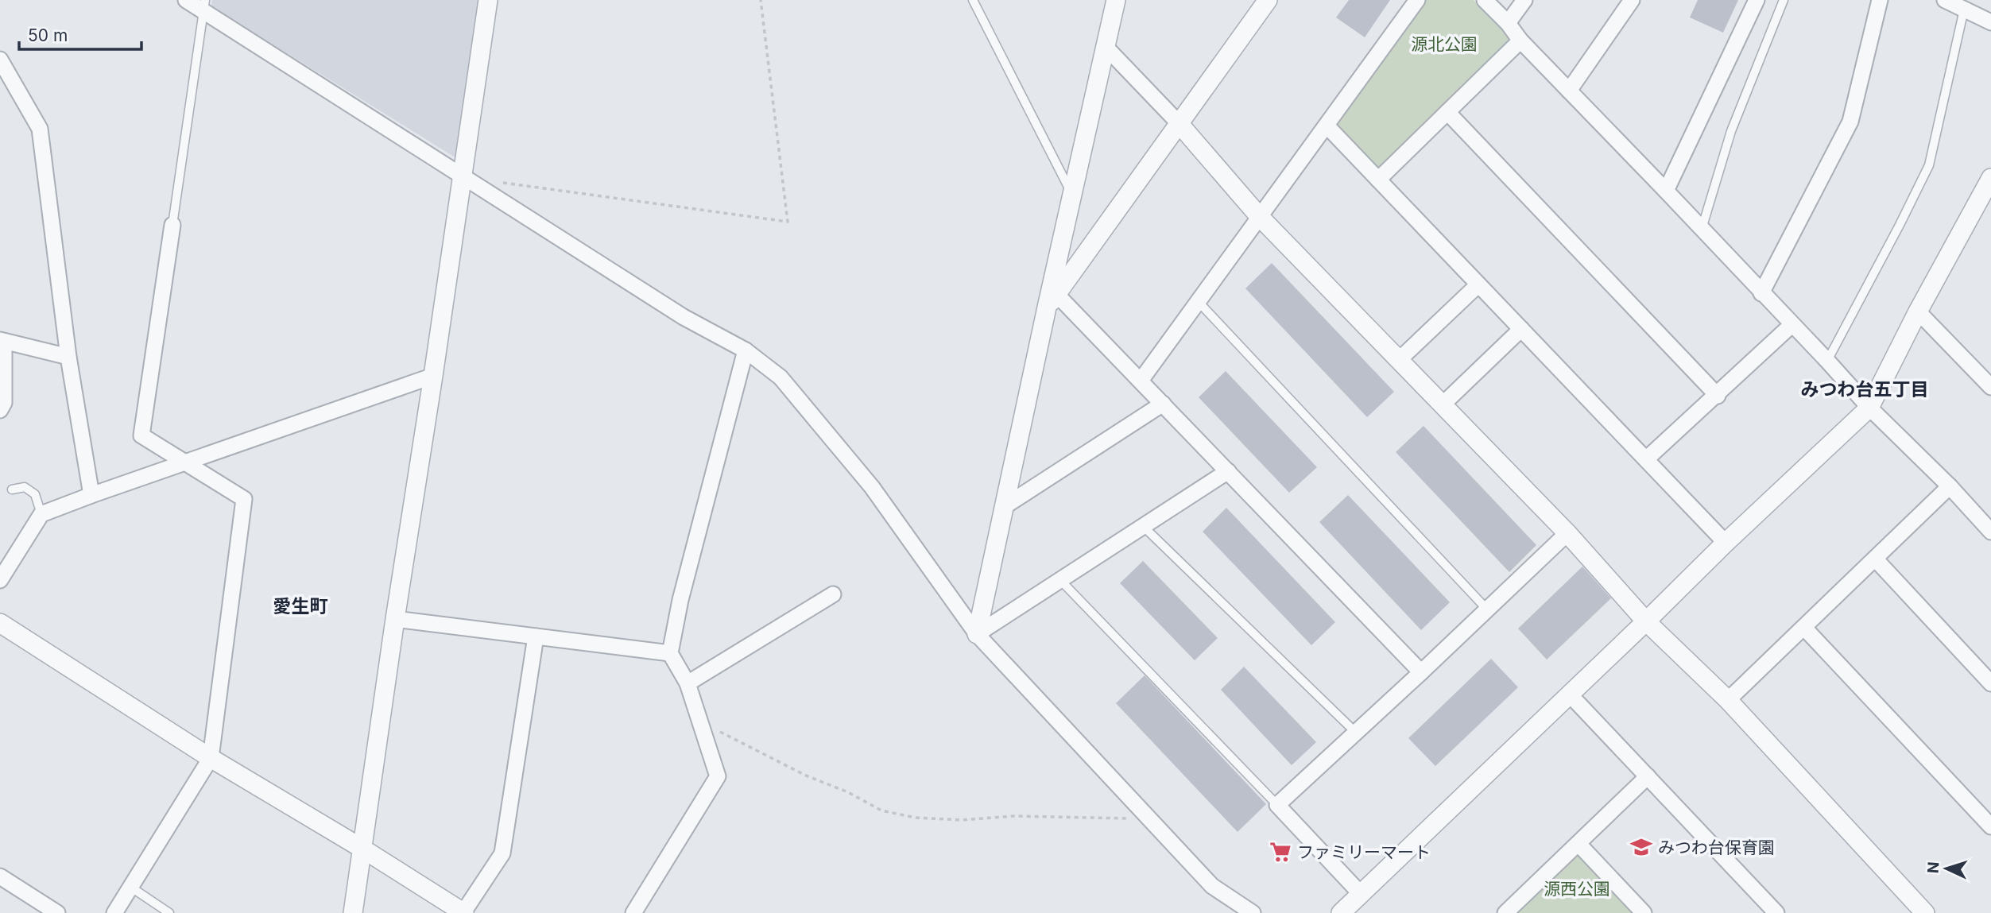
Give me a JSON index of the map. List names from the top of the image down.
{
  "districts": ["みつわ台五丁目", "愛生町"],
  "parks": ["源北公園", "源西公園"],
  "places": {
    "school or university": ["みつわ台保育園"],
    "supermarket": ["ファミリーマート"]
  },
  "scale_bar": "50 m",
  "north": "left"
}
